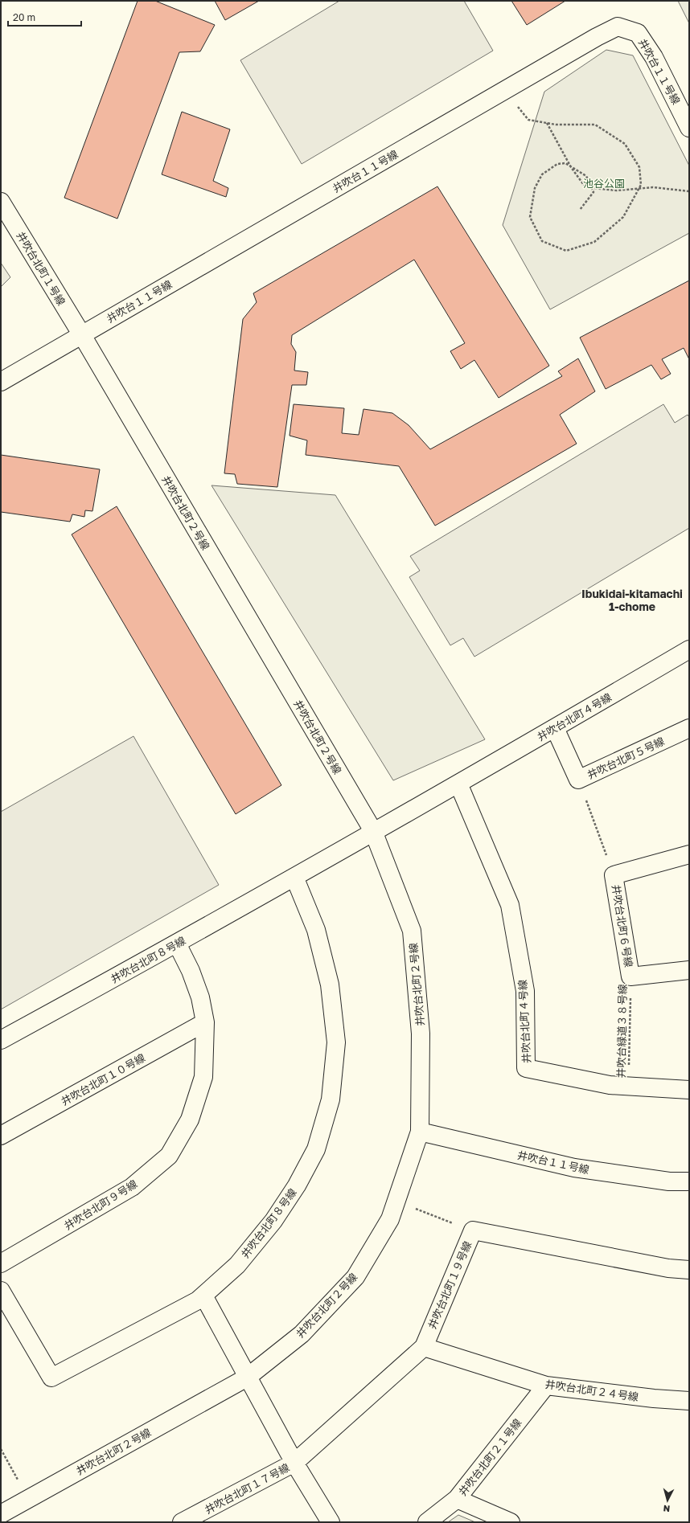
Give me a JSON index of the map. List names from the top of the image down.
{
  "streets": {
    "street": [
      "井吹台１１号線",
      "井吹台北町１号線",
      "井吹台北町２号線",
      "井吹台北町４号線",
      "井吹台北町５号線",
      "井吹台北町６号線",
      "井吹台北町８号線",
      "井吹台北町１０号線",
      "井吹台北町９号線",
      "井吹台北町１９号線",
      "井吹台北町２４号線",
      "井吹台北町２１号線",
      "井吹台北町１７号線"
    ],
    "path": ["井吹台緑道３８号線"]
  },
  "crossings": [
    ["井吹台１１号線", "井吹台北町１号線"],
    ["井吹台１１号線", "井吹台北町２号線"],
    ["井吹台北町１号線", "井吹台北町２号線"],
    ["井吹台北町２号線", "井吹台北町４号線"],
    ["井吹台北町２号線", "井吹台北町８号線"],
    ["井吹台北町２号線", "井吹台北町１７号線"],
    ["井吹台北町４号線", "井吹台北町５号線"],
    ["井吹台北町４号線", "井吹台北町８号線"],
    ["井吹台北町４号線", "井吹台緑道３８号線"],
    ["井吹台北町６号線", "井吹台緑道３８号線"],
    ["井吹台北町８号線", "井吹台北町９号線"],
    ["井吹台北町８号線", "井吹台北町１７号線"],
    ["井吹台北町１０号線", "井吹台北町９号線"],
    ["井吹台北町１９号線", "井吹台北町２４号線"],
    ["井吹台北町１９号線", "井吹台北町１７号線"],
    ["井吹台北町２４号線", "井吹台北町２１号線"]
  ],
  "districts": ["Ibukidai-kitamachi 1-chome"],
  "parks": ["池谷公園"],
  "scale_bar": "20 m",
  "north": "bottom"
}
